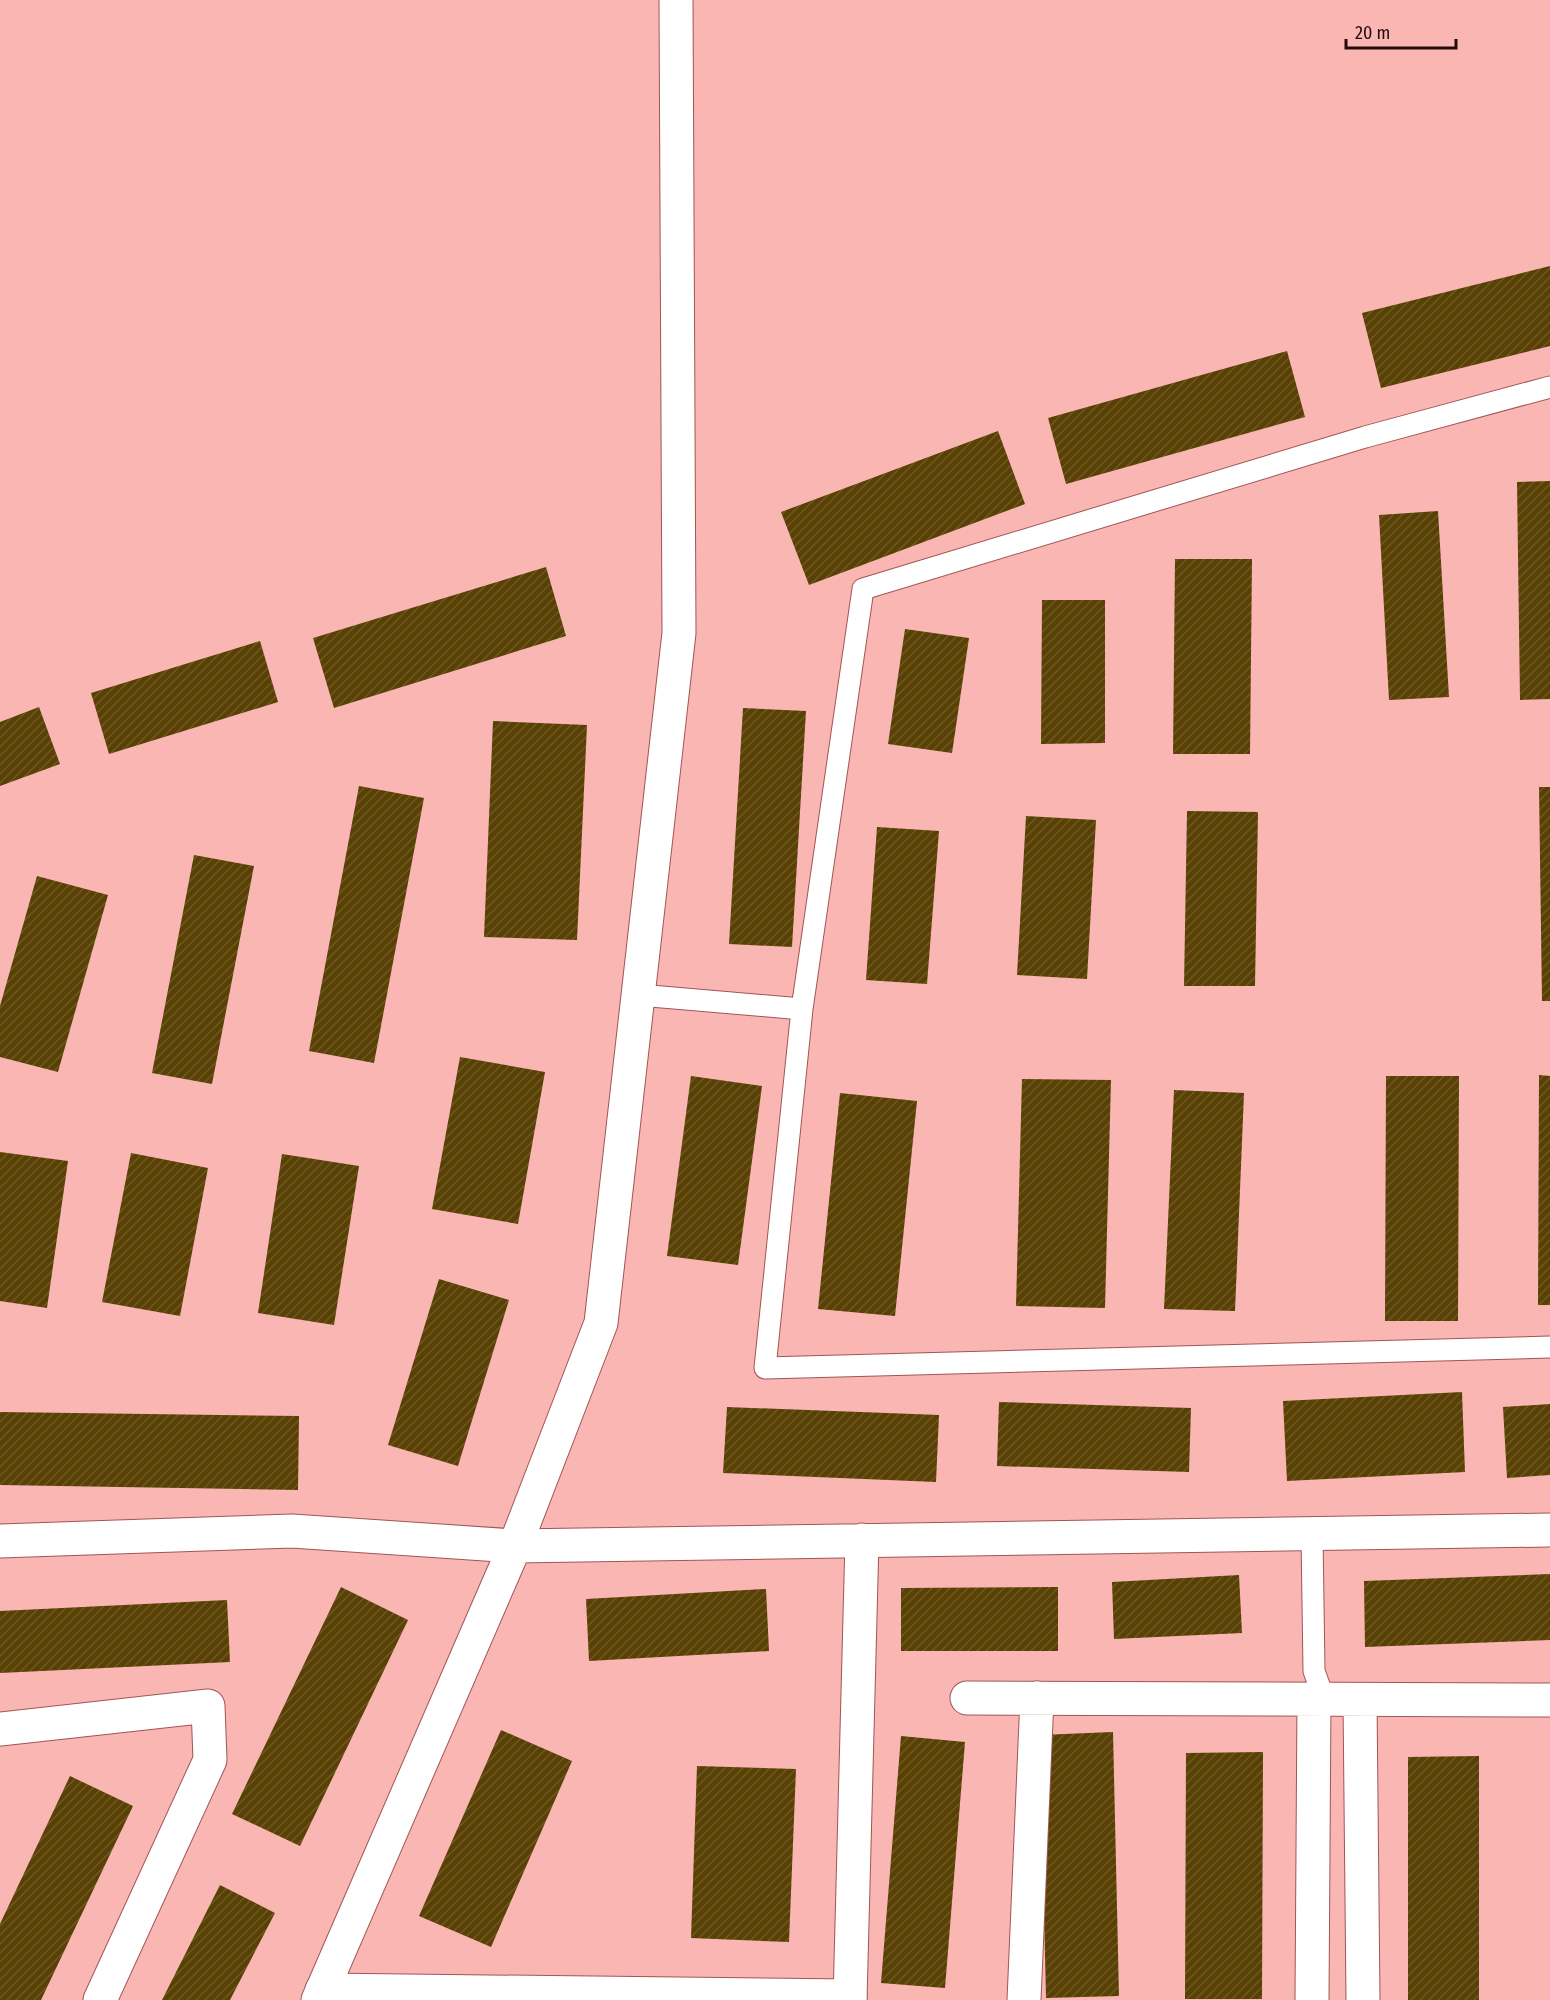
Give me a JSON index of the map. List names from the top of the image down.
{
  "scale_bar": "20 m"
}
